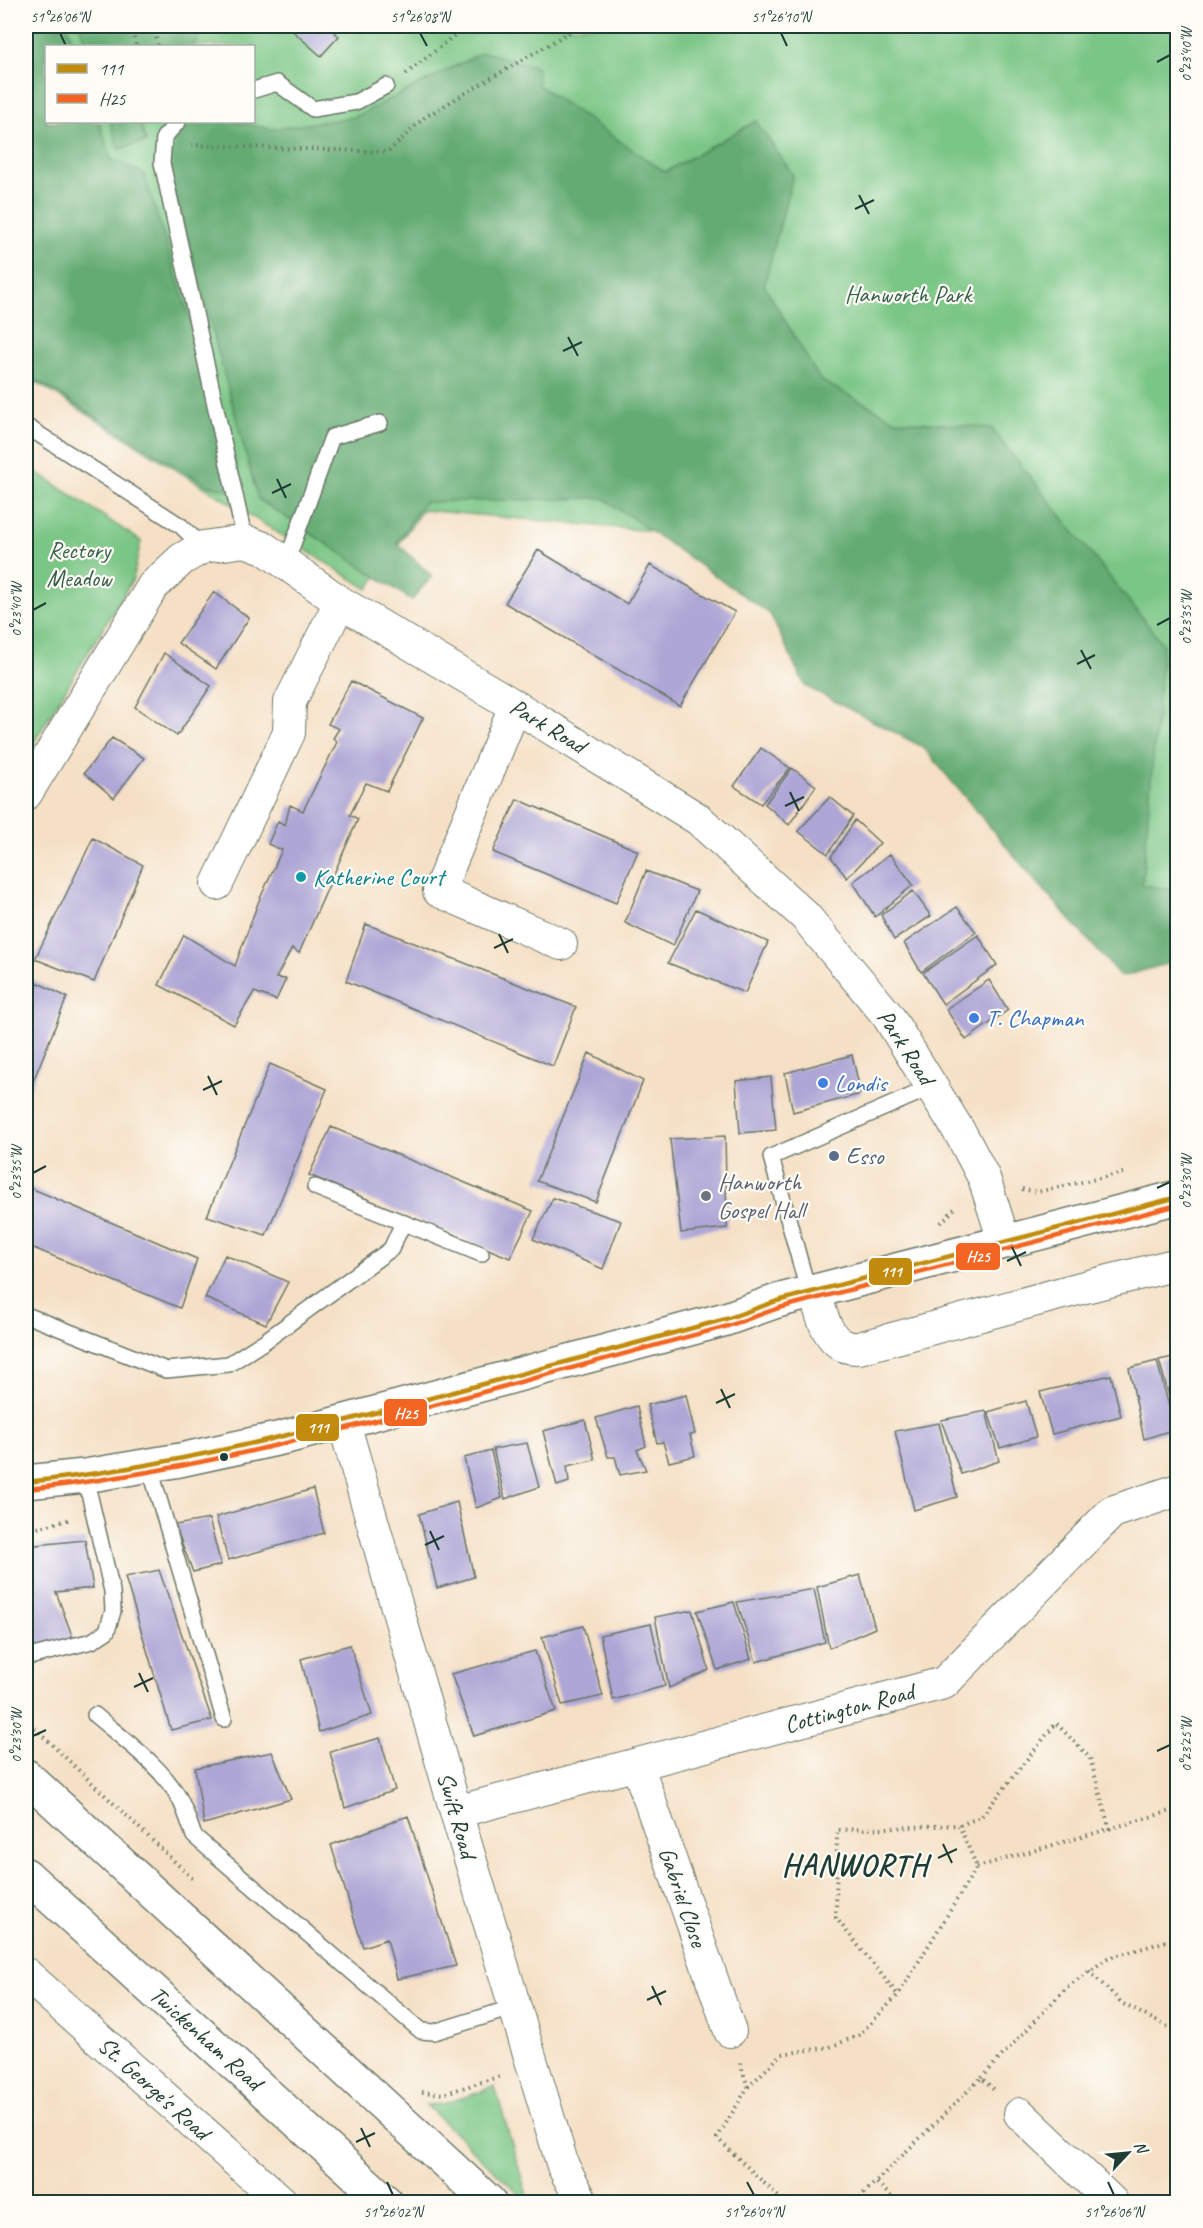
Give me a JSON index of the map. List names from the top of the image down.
{
  "streets": {
    "main road": ["Twickenham Road"],
    "street": [
      "Park Road",
      "Cottington Road",
      "Swift Road",
      "Gabriel Close",
      "St. George's Road"
    ]
  },
  "crossings": [
    ["Cottington Road", "Swift Road"],
    ["Cottington Road", "Gabriel Close"]
  ],
  "districts": ["HANWORTH"],
  "parks": ["Hanworth Park", "Rectory Meadow"],
  "places": [
    "Katherine Court",
    "T. Chapman",
    "Londis",
    "Esso",
    "Hanworth Gospel Hall"
  ],
  "lines": ["transit line 111", "transit line H25"],
  "legend": ["111", "H25"],
  "north": "top right",
  "coordinates": [
    "51°26'06\"N",
    "51°26'08\"N",
    "51°26'10\"N",
    "0°23'40\"W",
    "0°23'35\"W",
    "0°23'30\"W",
    "0°23'25\"W",
    "51°26'02\"N",
    "51°26'04\"N"
  ]
}
